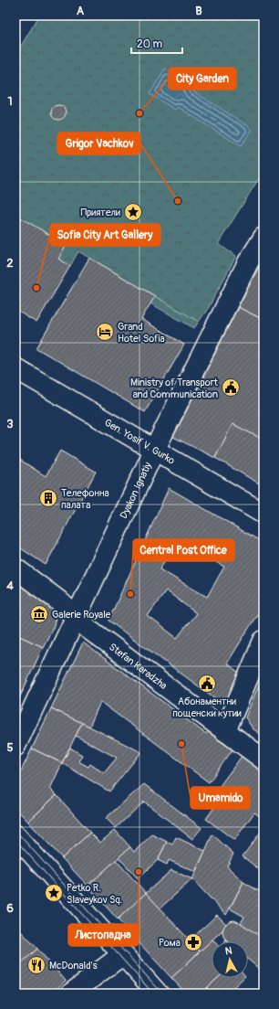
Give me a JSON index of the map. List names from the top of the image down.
{
  "streets": {
    "street": ["Gen. Yosif V. Gurko", "Dyakon Ignatiy", "Stefan Karadzha"]
  },
  "crossings": [
    ["Gen. Yosif V. Gurko", "Dyakon Ignatiy"],
    ["Dyakon Ignatiy", "Stefan Karadzha"]
  ],
  "places": {
    "other": [
      "City Garden",
      "Grigor Vachkov",
      "Sofia City Art Gallery",
      "Central Post Office",
      "Umamido",
      "Листопадна"
    ],
    "place": ["Приятели", "Petko R. Slaveykov Sq."],
    "hotel": ["Grand Hotel Sofia"],
    "public building": ["Ministry of Transport and Communication", "Абонаментни пощенски кутии"],
    "building": ["Телефонна палата"],
    "museum": ["Galerie Royale"],
    "pharmacy": ["Рома"],
    "restaurant": ["McDonald's"]
  },
  "scale_bar": "20 m",
  "north": "top",
  "grid": {
    "columns": ["A", "B"],
    "rows": [
      "1",
      "2",
      "3",
      "4",
      "5",
      "6"
    ]
  }
}
